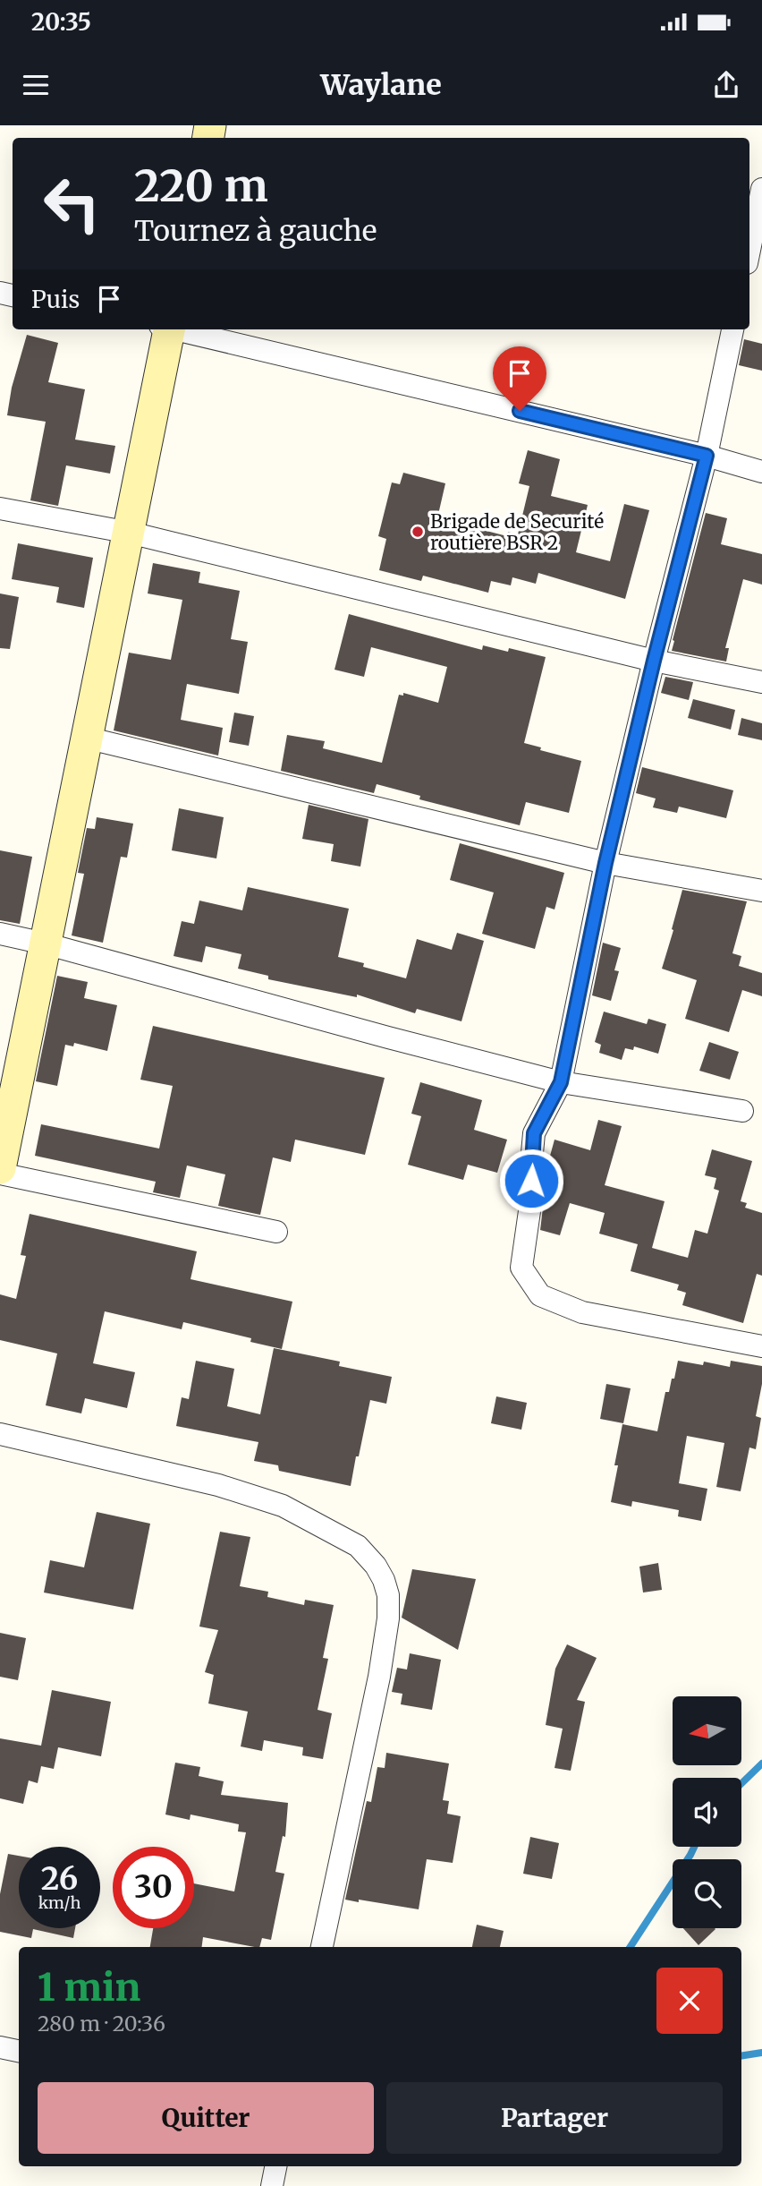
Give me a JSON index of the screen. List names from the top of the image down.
{
  "places": ["Brigade de Securité routière BSR 2"],
  "north": "left",
  "page": {
    "status": "20:35",
    "header": "Waylane",
    "turn": ["220 m", "Tournez à gauche"],
    "then": "Puis",
    "speed": "26 km/h",
    "limit": "30",
    "heading": ["1 min", "280 m · 20:36"],
    "buttons": ["Quitter", "Partager"]
  }
}
